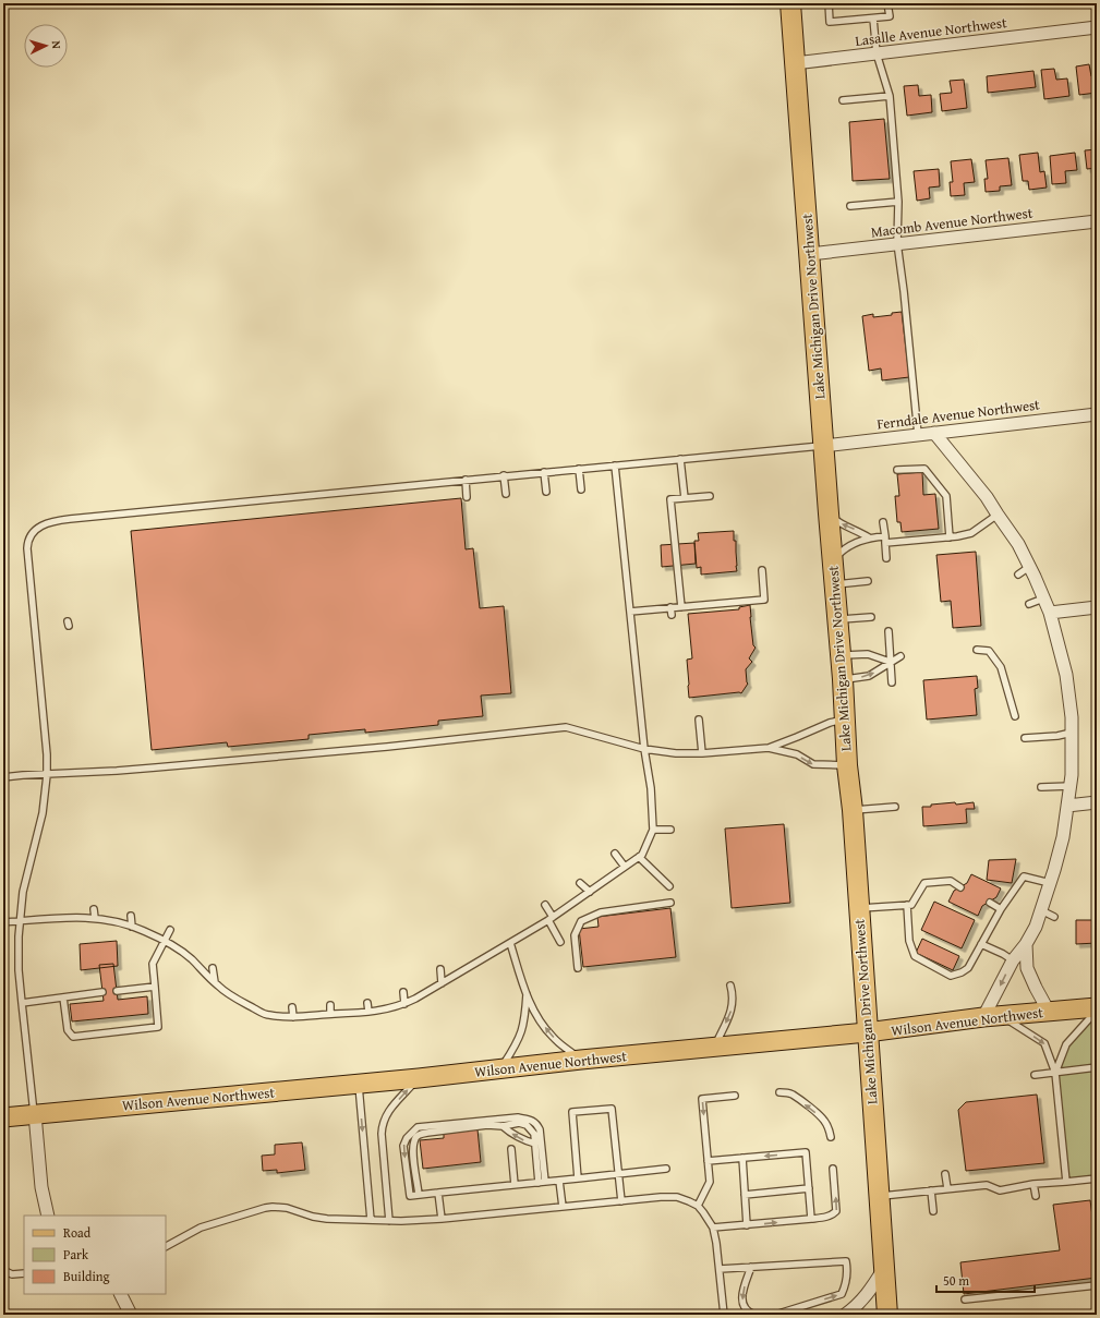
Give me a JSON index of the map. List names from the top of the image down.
{
  "streets": {
    "highway": ["Lake Michigan Drive Northwest"],
    "main road": ["Wilson Avenue Northwest"],
    "street": ["Lasalle Avenue Northwest", "Macomb Avenue Northwest", "Ferndale Avenue Northwest"]
  },
  "crossings": [
    ["Lasalle Avenue Northwest", "Lake Michigan Drive Northwest"],
    ["Macomb Avenue Northwest", "Lake Michigan Drive Northwest"],
    ["Lake Michigan Drive Northwest", "Ferndale Avenue Northwest"],
    ["Lake Michigan Drive Northwest", "Wilson Avenue Northwest"]
  ],
  "legend": ["Road", "Park", "Building"],
  "scale_bar": "50 m",
  "north": "right"
}
